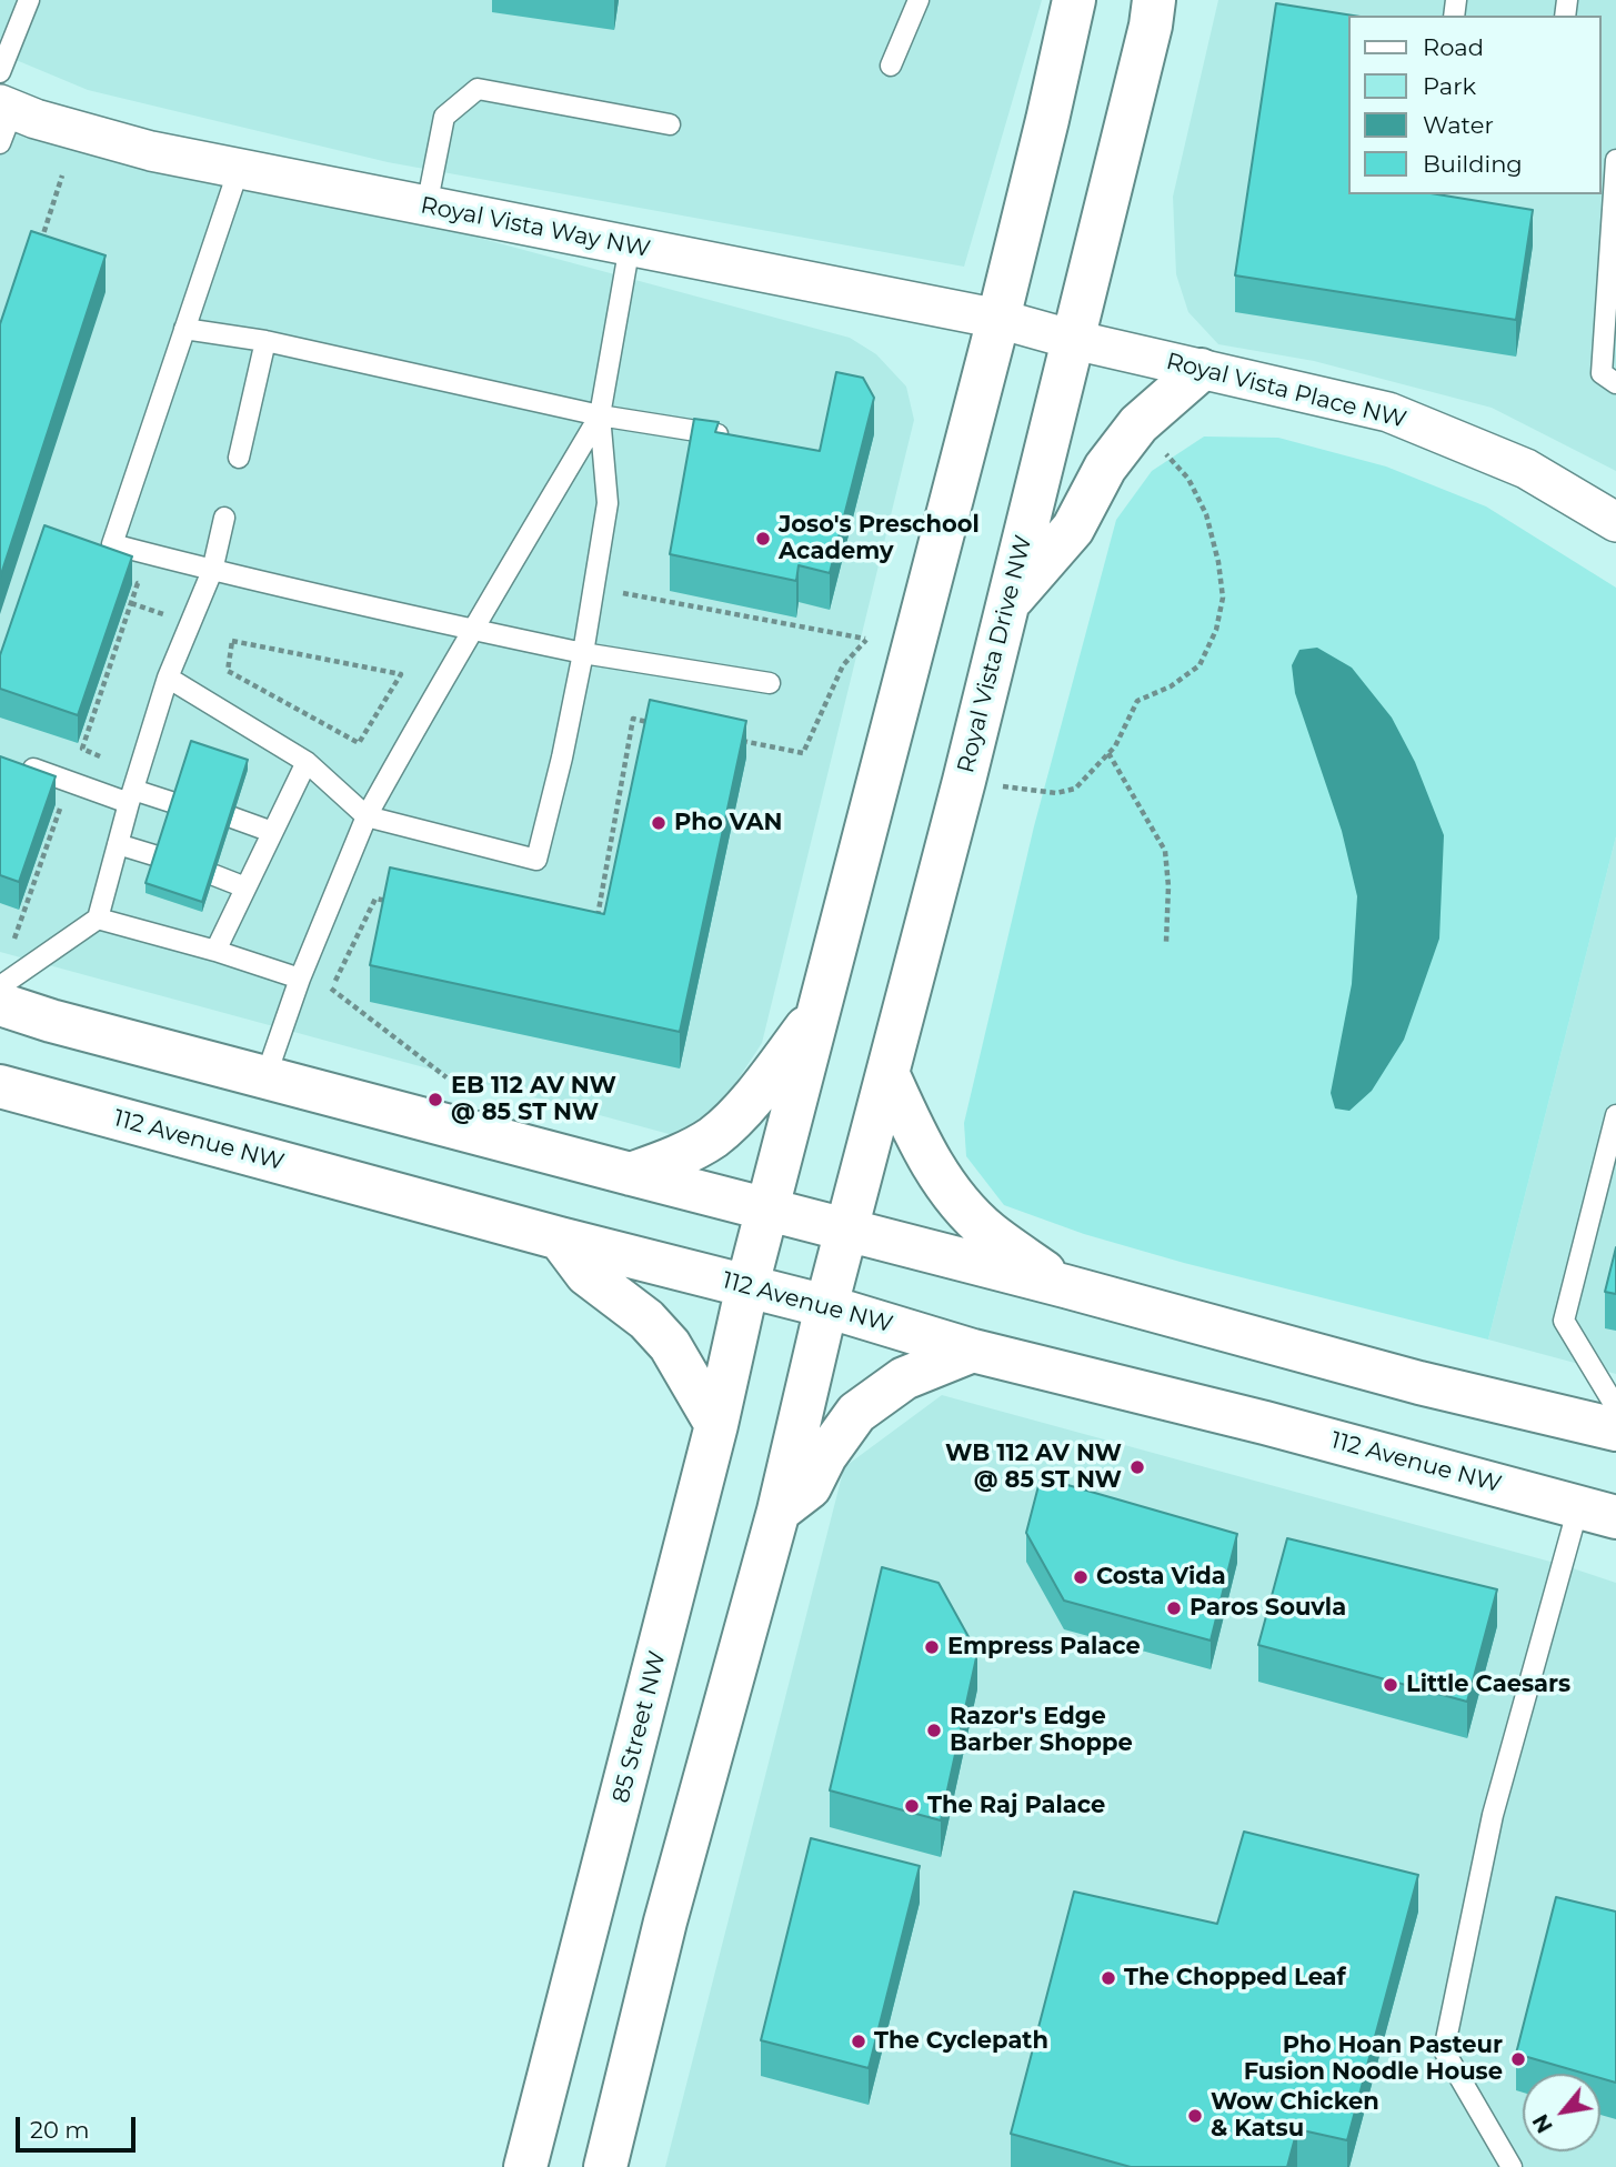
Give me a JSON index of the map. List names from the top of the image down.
{
  "streets": {
    "street": [
      "Royal Vista Way NW",
      "Royal Vista Place NW",
      "Royal Vista Drive NW",
      "112 Avenue NW",
      "85 Street NW"
    ]
  },
  "crossings": [
    ["Royal Vista Way NW", "Royal Vista Place NW"],
    ["Royal Vista Way NW", "Royal Vista Drive NW"],
    ["Royal Vista Place NW", "Royal Vista Drive NW"],
    ["Royal Vista Drive NW", "112 Avenue NW"],
    ["112 Avenue NW", "85 Street NW"]
  ],
  "places": [
    "Joso's Preschool Academy",
    "Pho VAN",
    "EB 112 AV NW @ 85 ST NW",
    "WB 112 AV NW @ 85 ST NW",
    "Costa Vida",
    "Paros Souvla",
    "Empress Palace",
    "Little Caesars",
    "Razor's Edge Barber Shoppe",
    "The Raj Palace",
    "The Chopped Leaf",
    "The Cyclepath",
    "Pho Hoan Pasteur Fusion Noodle House",
    "Wow Chicken & Katsu"
  ],
  "legend": [
    "Road",
    "Park",
    "Water",
    "Building"
  ],
  "scale_bar": "20 m",
  "north": "bottom left"
}
